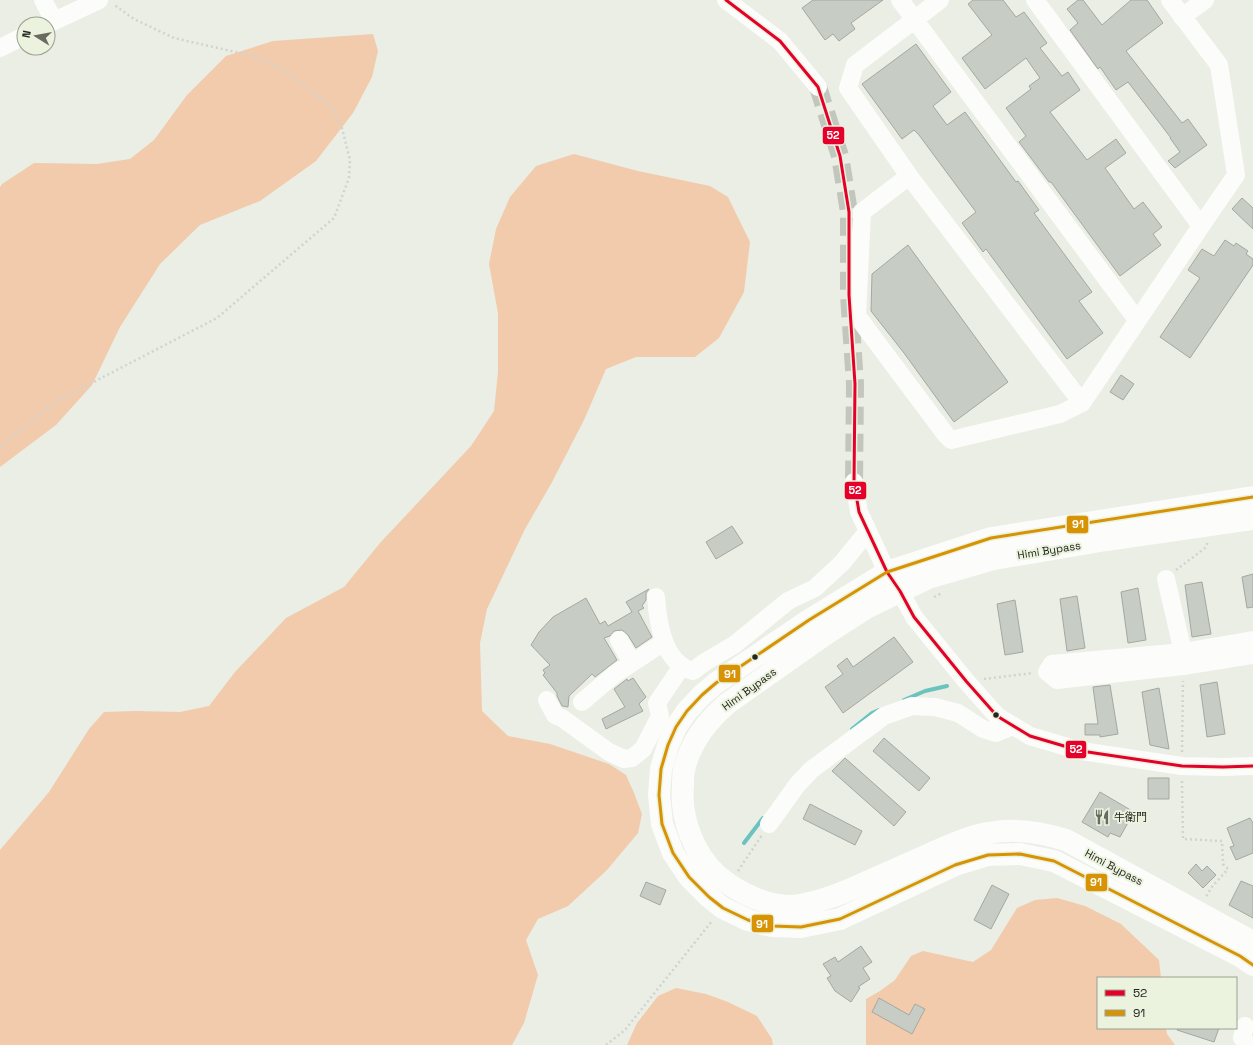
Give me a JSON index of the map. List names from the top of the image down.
{
  "streets": {
    "highway": ["Himi Bypass"]
  },
  "places": {
    "restaurant": ["牛衛門"]
  },
  "lines": ["transit line 52", "transit line 91"],
  "legend": ["52", "91"],
  "north": "left"
}
